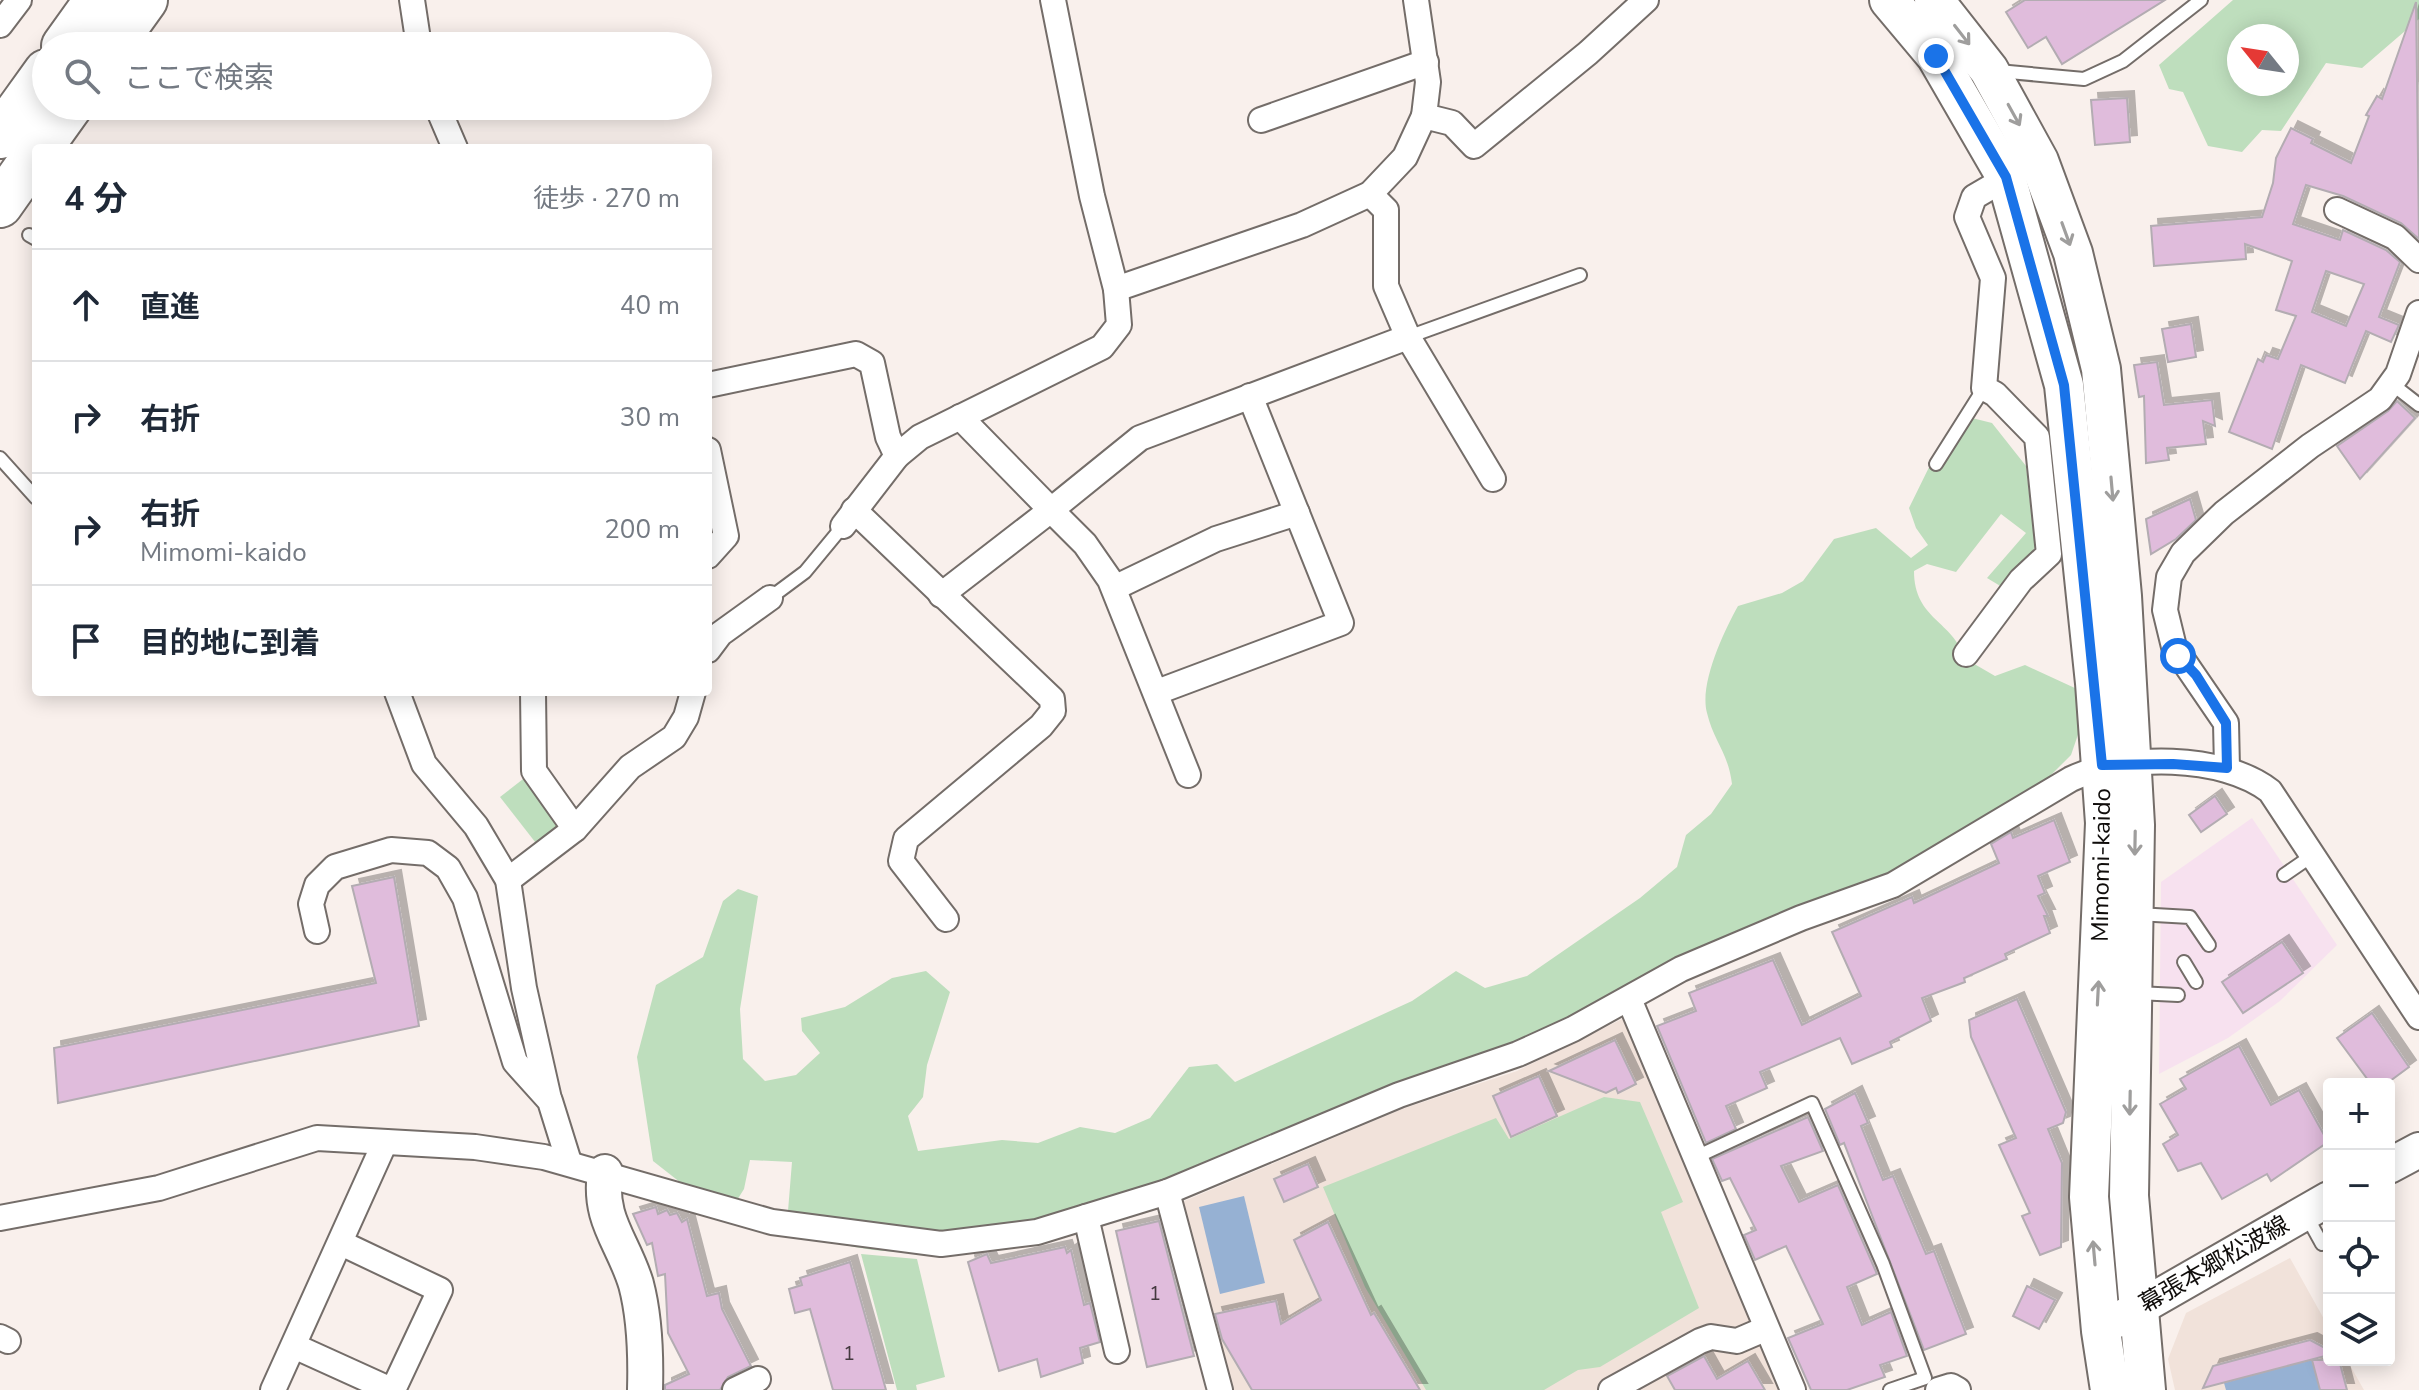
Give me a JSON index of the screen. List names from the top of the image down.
{
  "streets": {
    "main road": ["Mimomi-kaido"],
    "street": ["幕張本郷松波線"]
  },
  "crossings": [
    ["Mimomi-kaido", "幕張本郷松波線"]
  ],
  "house_numbers": ["1", "1"],
  "north": "top left",
  "page": {
    "search": "ここで検索",
    "heading": ["4 分", "徒歩 · 270 m"],
    "list": [
      ["直進", "40 m"],
      ["右折", "30 m"],
      ["右折", "Mimomi-kaido", "200 m"],
      "目的地に到着"
    ],
    "map_buttons": ["+", "−"]
  }
}
